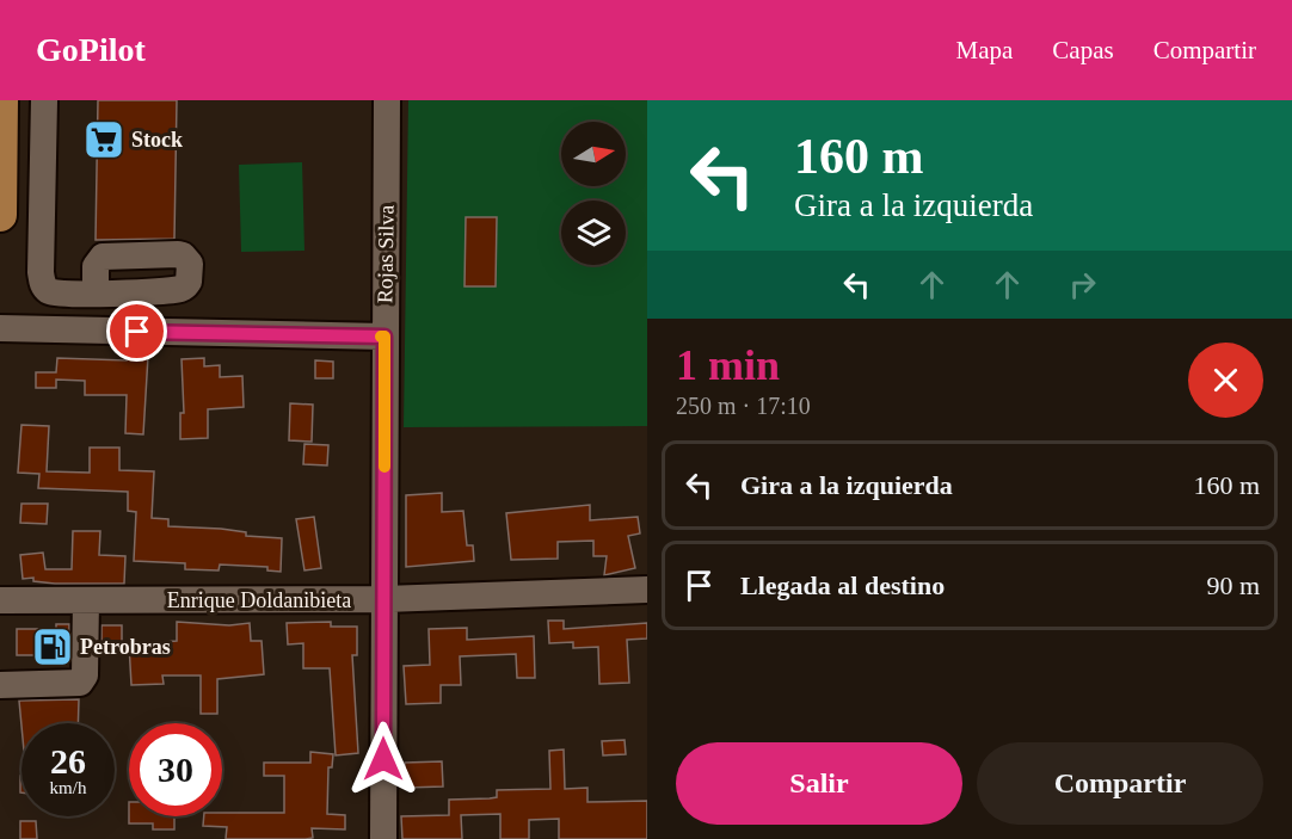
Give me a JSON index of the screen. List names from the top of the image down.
{
  "streets": {
    "street": ["Rojas Silva", "Enrique Doldanibieta"]
  },
  "crossings": [
    ["Rojas Silva", "Enrique Doldanibieta"]
  ],
  "places": {
    "supermarket": ["Stock"],
    "fuel station": ["Petrobras"]
  },
  "north": "right",
  "page": {
    "header": "GoPilot",
    "nav": ["Mapa", "Capas", "Compartir"],
    "turn": ["160 m", "Gira a la izquierda"],
    "heading": ["1 min", "250 m · 17:10"],
    "list": [
      {
        "name": "Gira a la izquierda",
        "value": "160 m"
      },
      {
        "name": "Llegada al destino",
        "value": "90 m"
      }
    ],
    "speed": "26 km/h",
    "limit": "30",
    "buttons": ["Salir", "Compartir"]
  }
}
